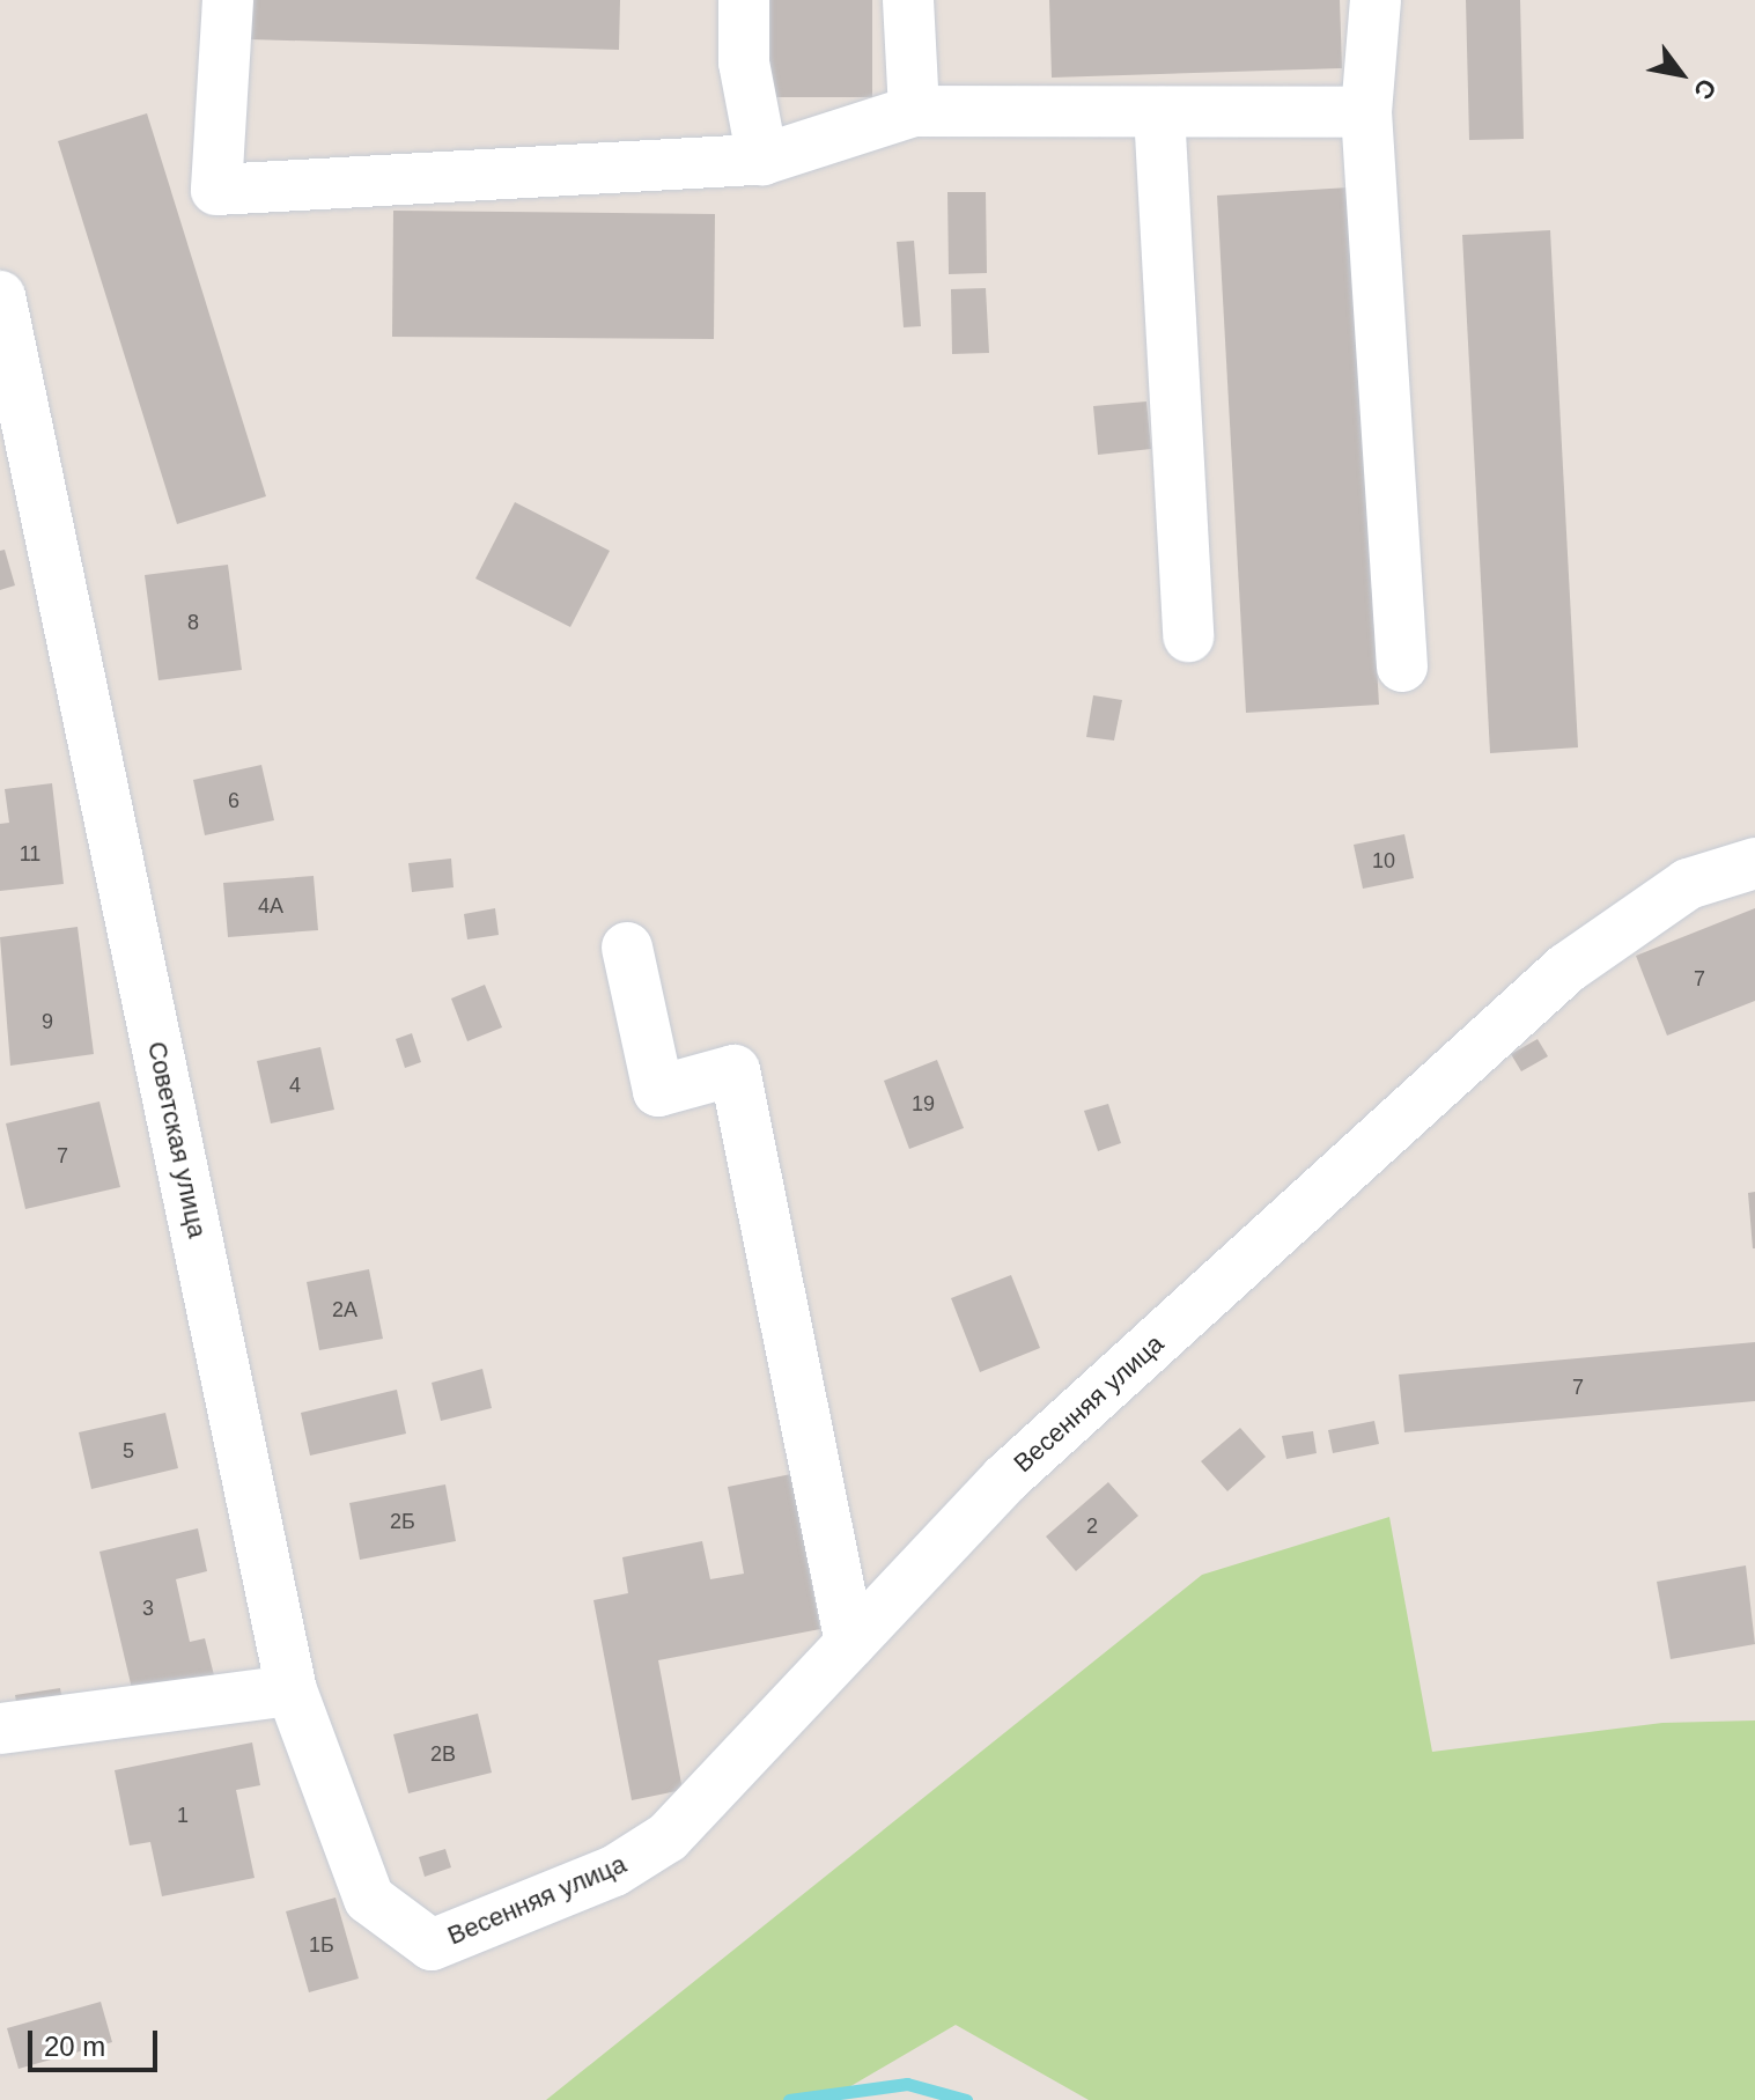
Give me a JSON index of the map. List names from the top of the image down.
{
  "streets": {
    "street": ["Советская улица", "Весенняя улица"]
  },
  "crossings": [
    ["Советская улица", "Весенняя улица"]
  ],
  "house_numbers": [
    "8",
    "6",
    "11",
    "10",
    "4А",
    "7",
    "9",
    "4",
    "19",
    "7",
    "2А",
    "7",
    "5",
    "2Б",
    "2",
    "3",
    "2В",
    "1",
    "1Б"
  ],
  "scale_bar": "20 m",
  "north": "bottom right"
}
